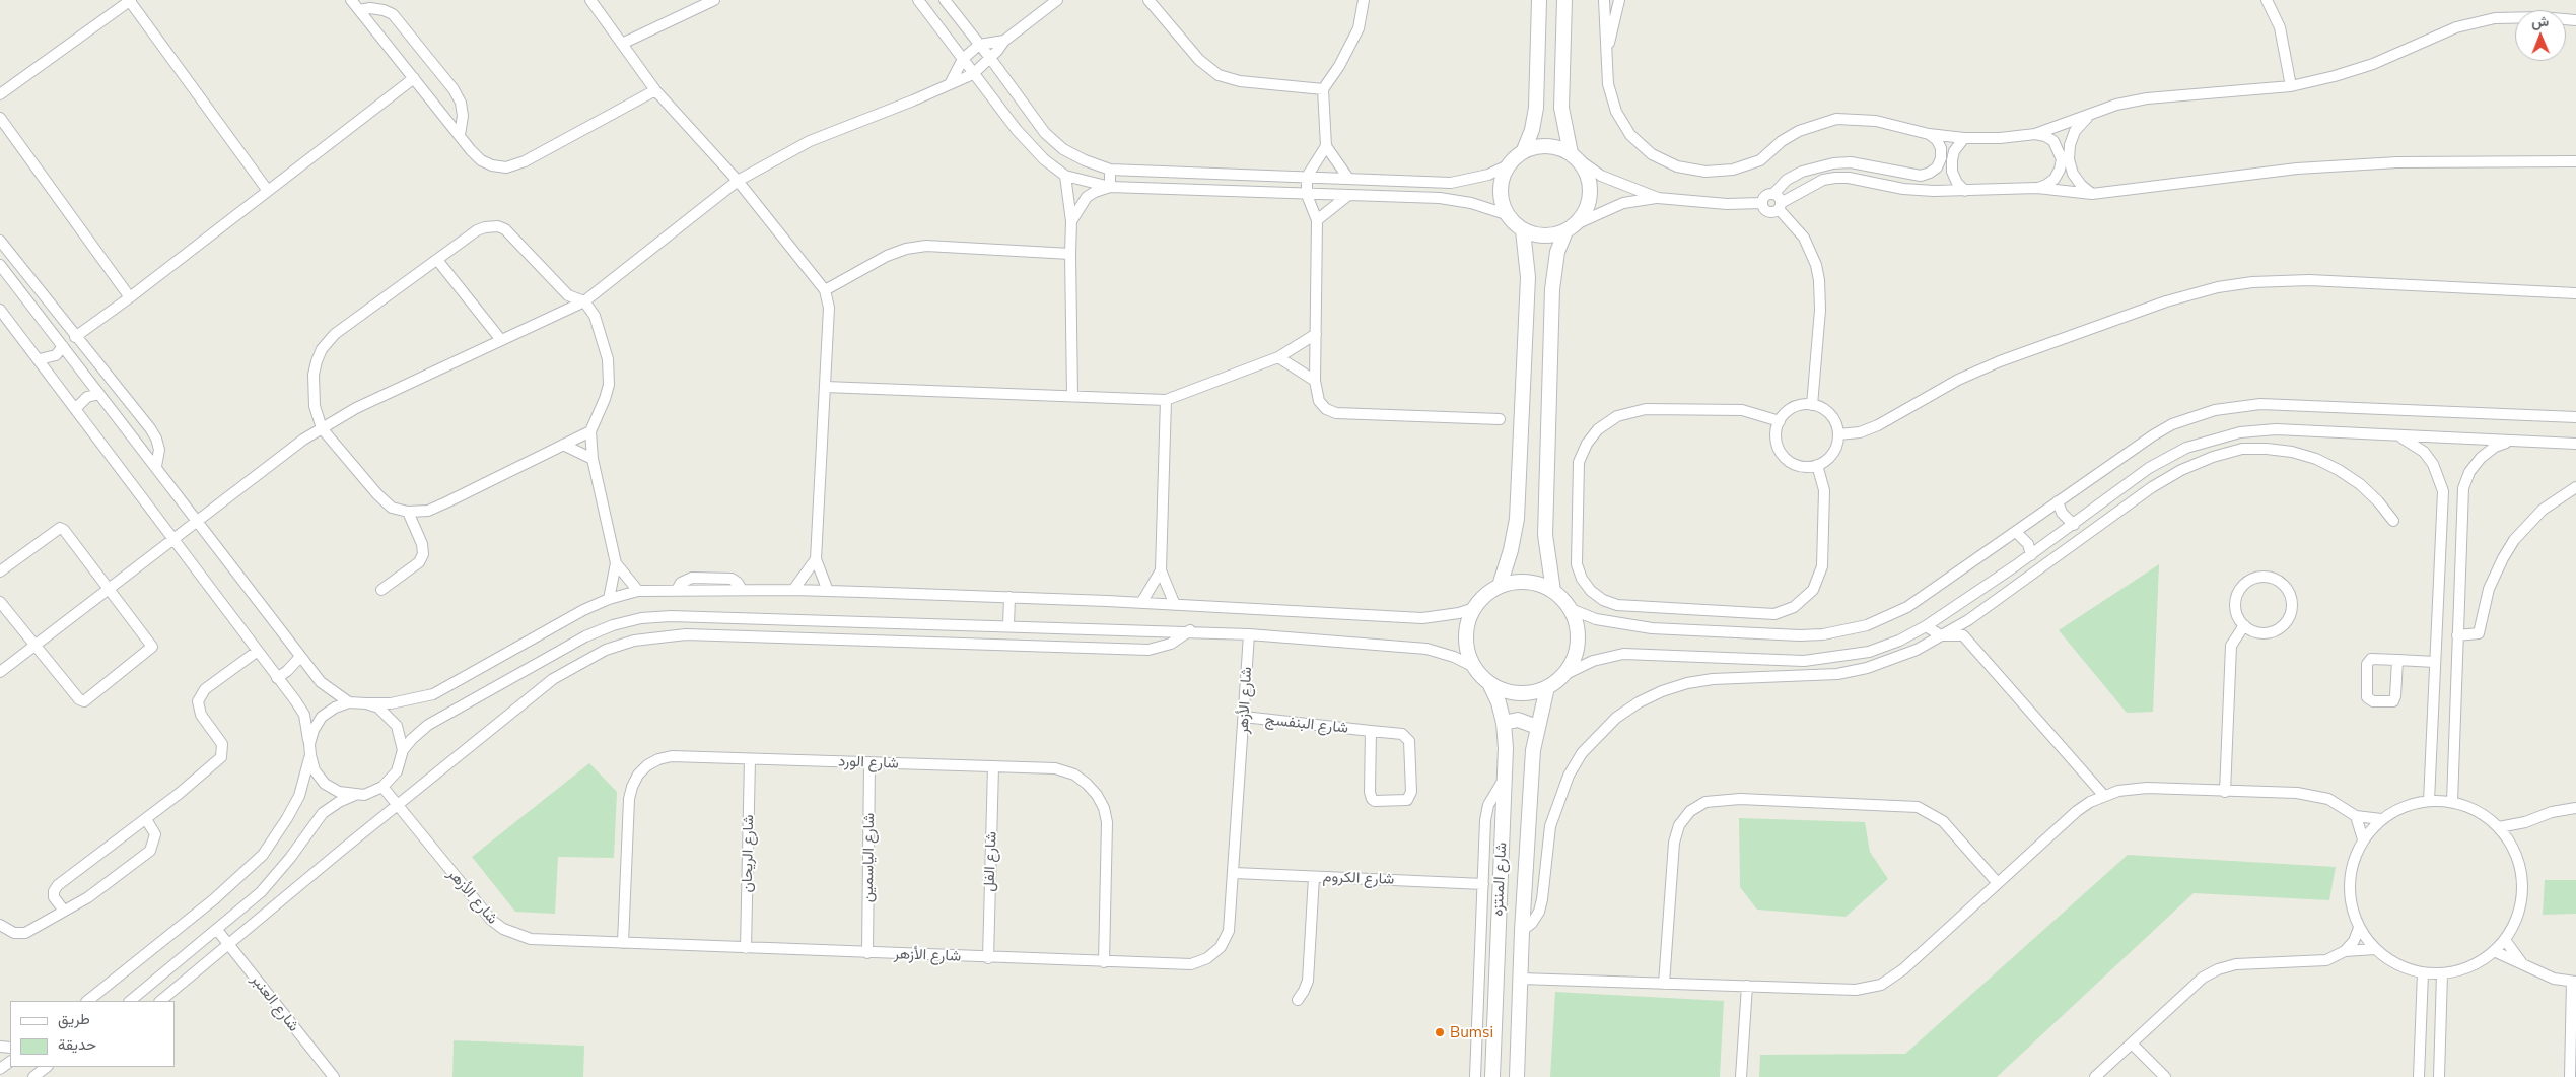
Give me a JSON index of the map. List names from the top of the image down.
{
  "streets": {
    "street": [
      "شارع الأزهر",
      "شارع البنفسج",
      "شارع الورد",
      "شارع الريحان",
      "شارع الياسمين",
      "شارع الفل",
      "شارع الكروم",
      "شارع المنتزه",
      "شارع العنبر"
    ]
  },
  "crossings": [
    ["شارع الأزهر", "شارع البنفسج"],
    ["شارع الأزهر", "شارع الورد"],
    ["شارع الأزهر", "شارع الريحان"],
    ["شارع الأزهر", "شارع الياسمين"],
    ["شارع الأزهر", "شارع الفل"],
    ["شارع الأزهر", "شارع الكروم"],
    ["شارع الورد", "شارع الريحان"],
    ["شارع الورد", "شارع الياسمين"],
    ["شارع الورد", "شارع الفل"]
  ],
  "places": ["Bumsi"],
  "legend": ["طريق", "حديقة"],
  "north": "top"
}
